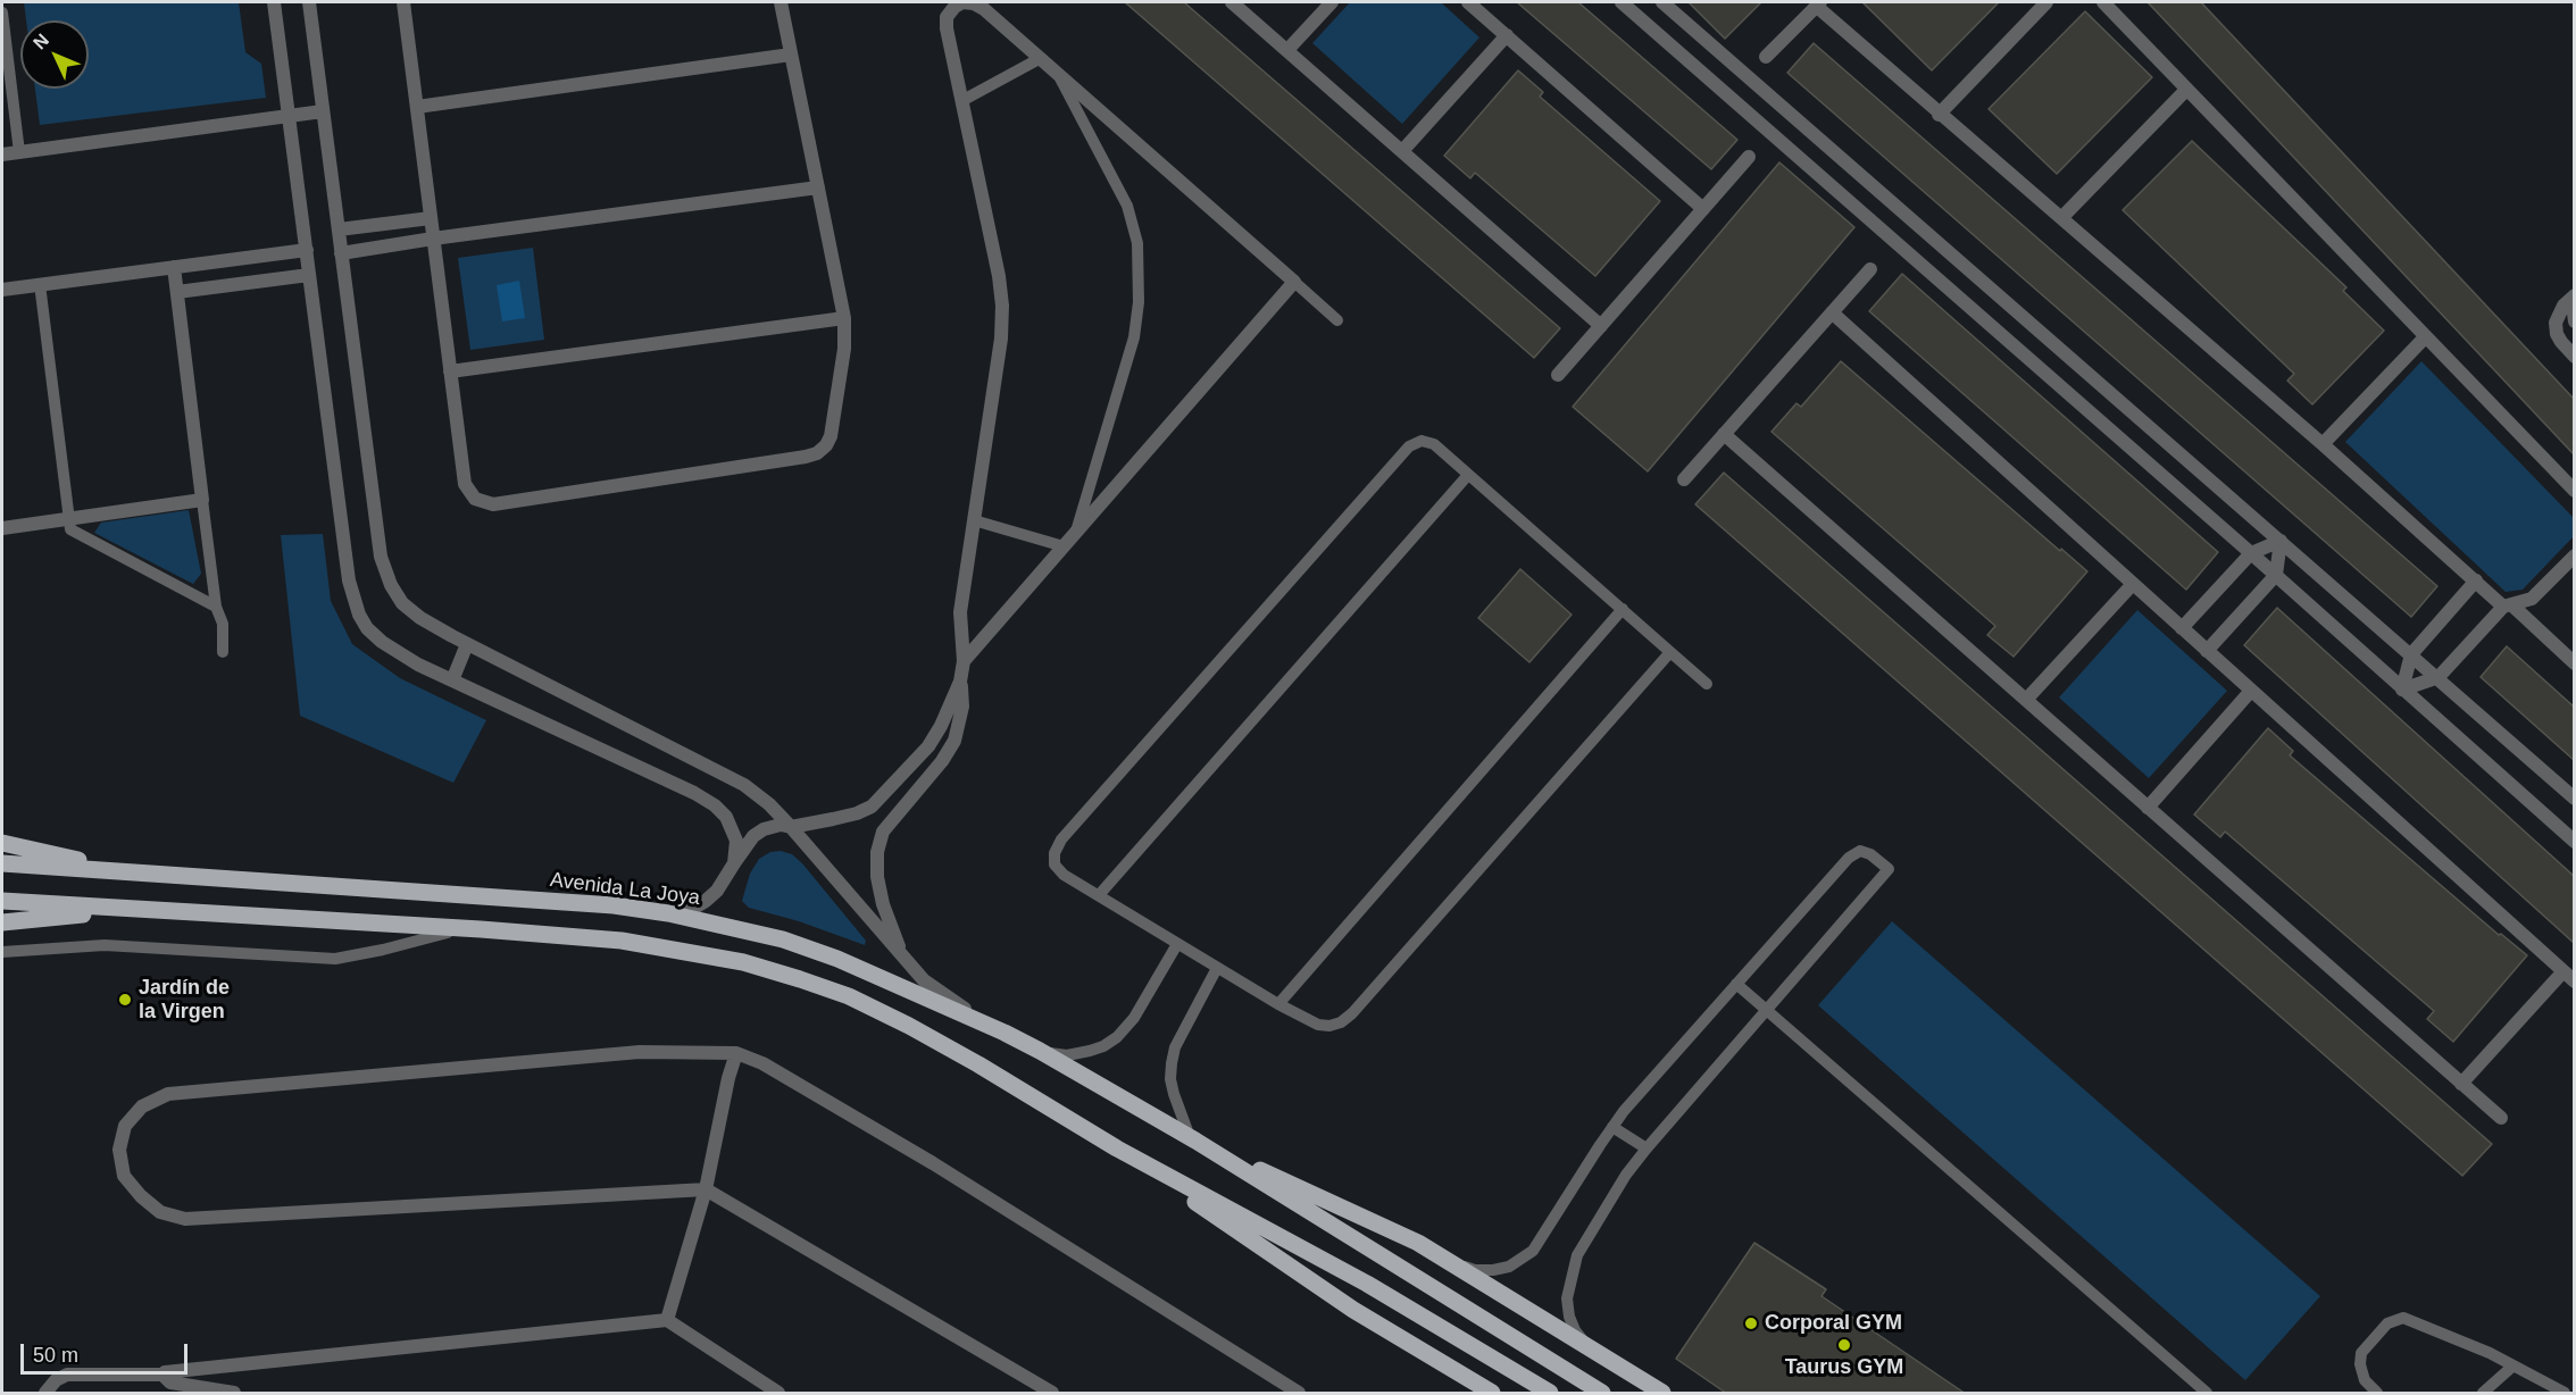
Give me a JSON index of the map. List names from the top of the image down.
{
  "streets": {
    "main road": ["Avenida La Joya"]
  },
  "places": ["Jardín de la Virgen", "Corporal GYM", "Taurus GYM"],
  "scale_bar": "50 m",
  "north": "top left"
}
